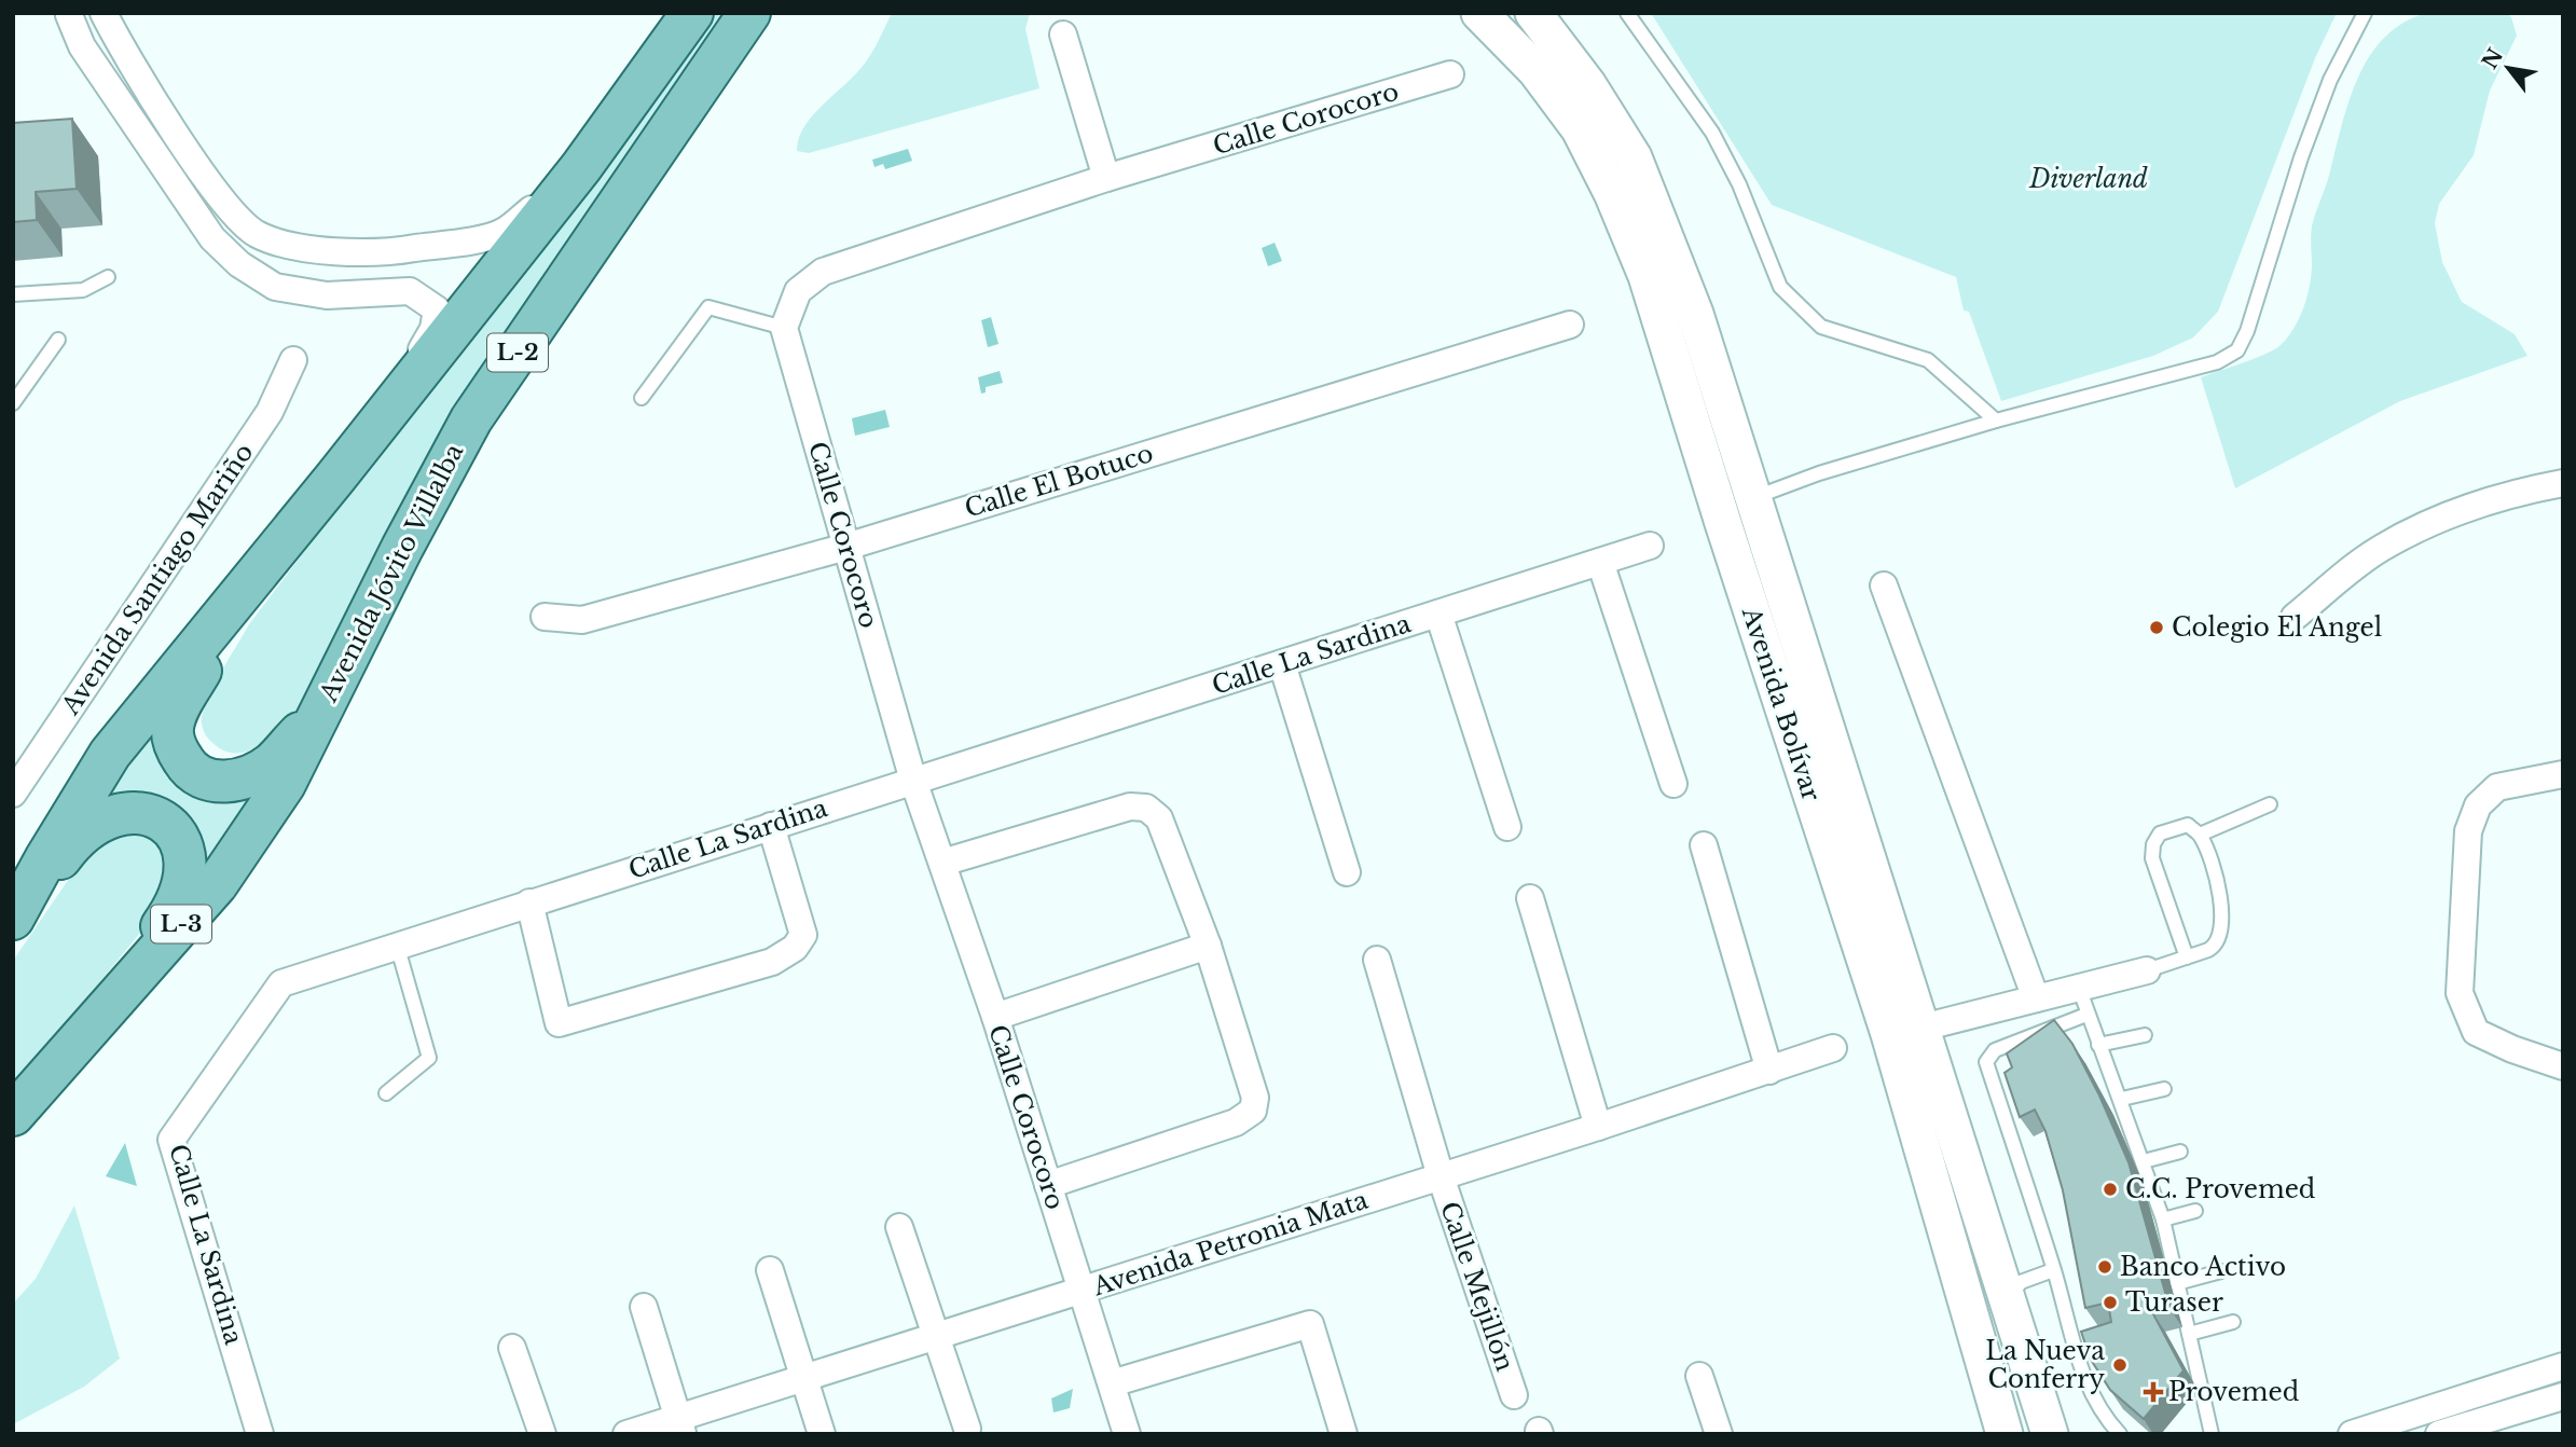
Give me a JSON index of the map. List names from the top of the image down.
{
  "streets": {
    "main road": ["L-2", "Avenida Jóvito Villalba", "L-3"],
    "street": [
      "Calle Corocoro",
      "Calle El Botuco",
      "Avenida Santiago Mariño",
      "Calle La Sardina",
      "Avenida Bolívar",
      "Avenida Petronia Mata",
      "Calle Mejillón"
    ]
  },
  "crossings": [
    ["Calle Corocoro", "Calle El Botuco"],
    ["Calle Corocoro", "Calle La Sardina"],
    ["Calle Corocoro", "Avenida Petronia Mata"],
    ["Avenida Petronia Mata", "Calle Mejillón"]
  ],
  "parks": ["Diverland"],
  "places": {
    "other": [
      "Colegio El Angel",
      "C.C. Provemed",
      "Banco Activo",
      "Turaser",
      "La Nueva Conferry"
    ],
    "health": ["Provemed"]
  },
  "north": "top left"
}
